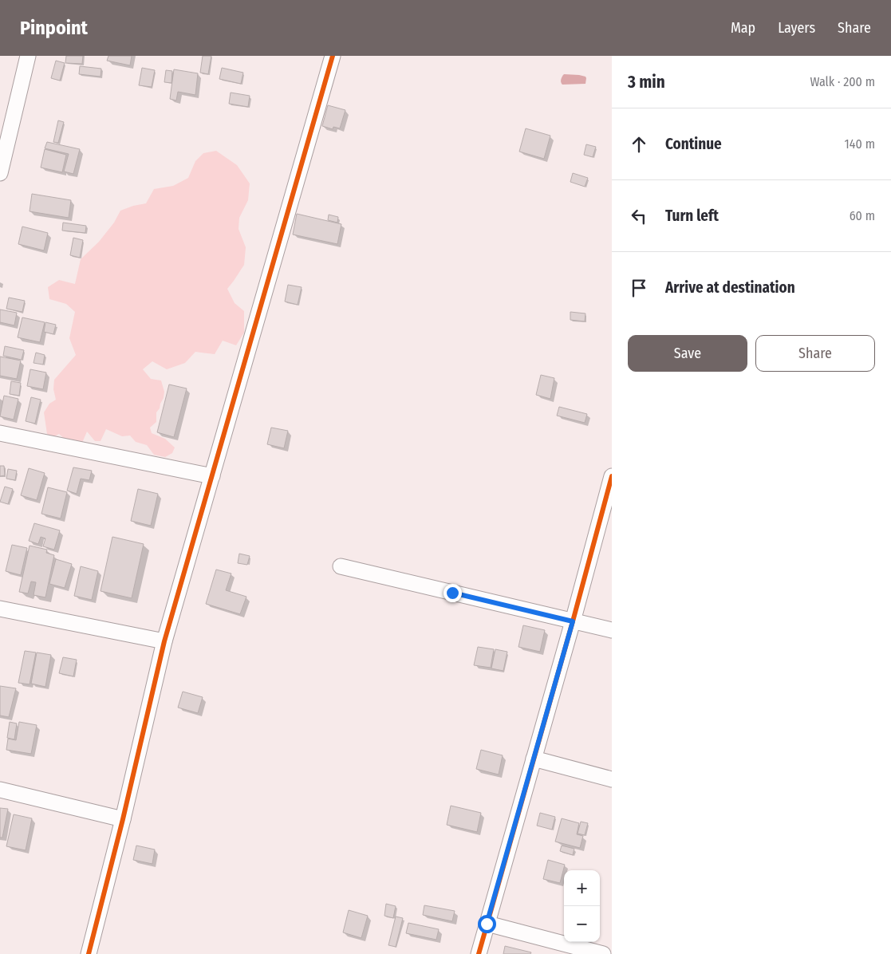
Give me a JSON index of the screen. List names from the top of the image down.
{
  "page": {
    "header": "Pinpoint",
    "nav": ["Map", "Layers", "Share"],
    "heading": ["3 min", "Walk · 200 m"],
    "list": [
      ["Continue", "140 m"],
      ["Turn left", "60 m"],
      "Arrive at destination"
    ],
    "buttons": ["Save", "Share"],
    "map_buttons": ["+", "−"]
  }
}
